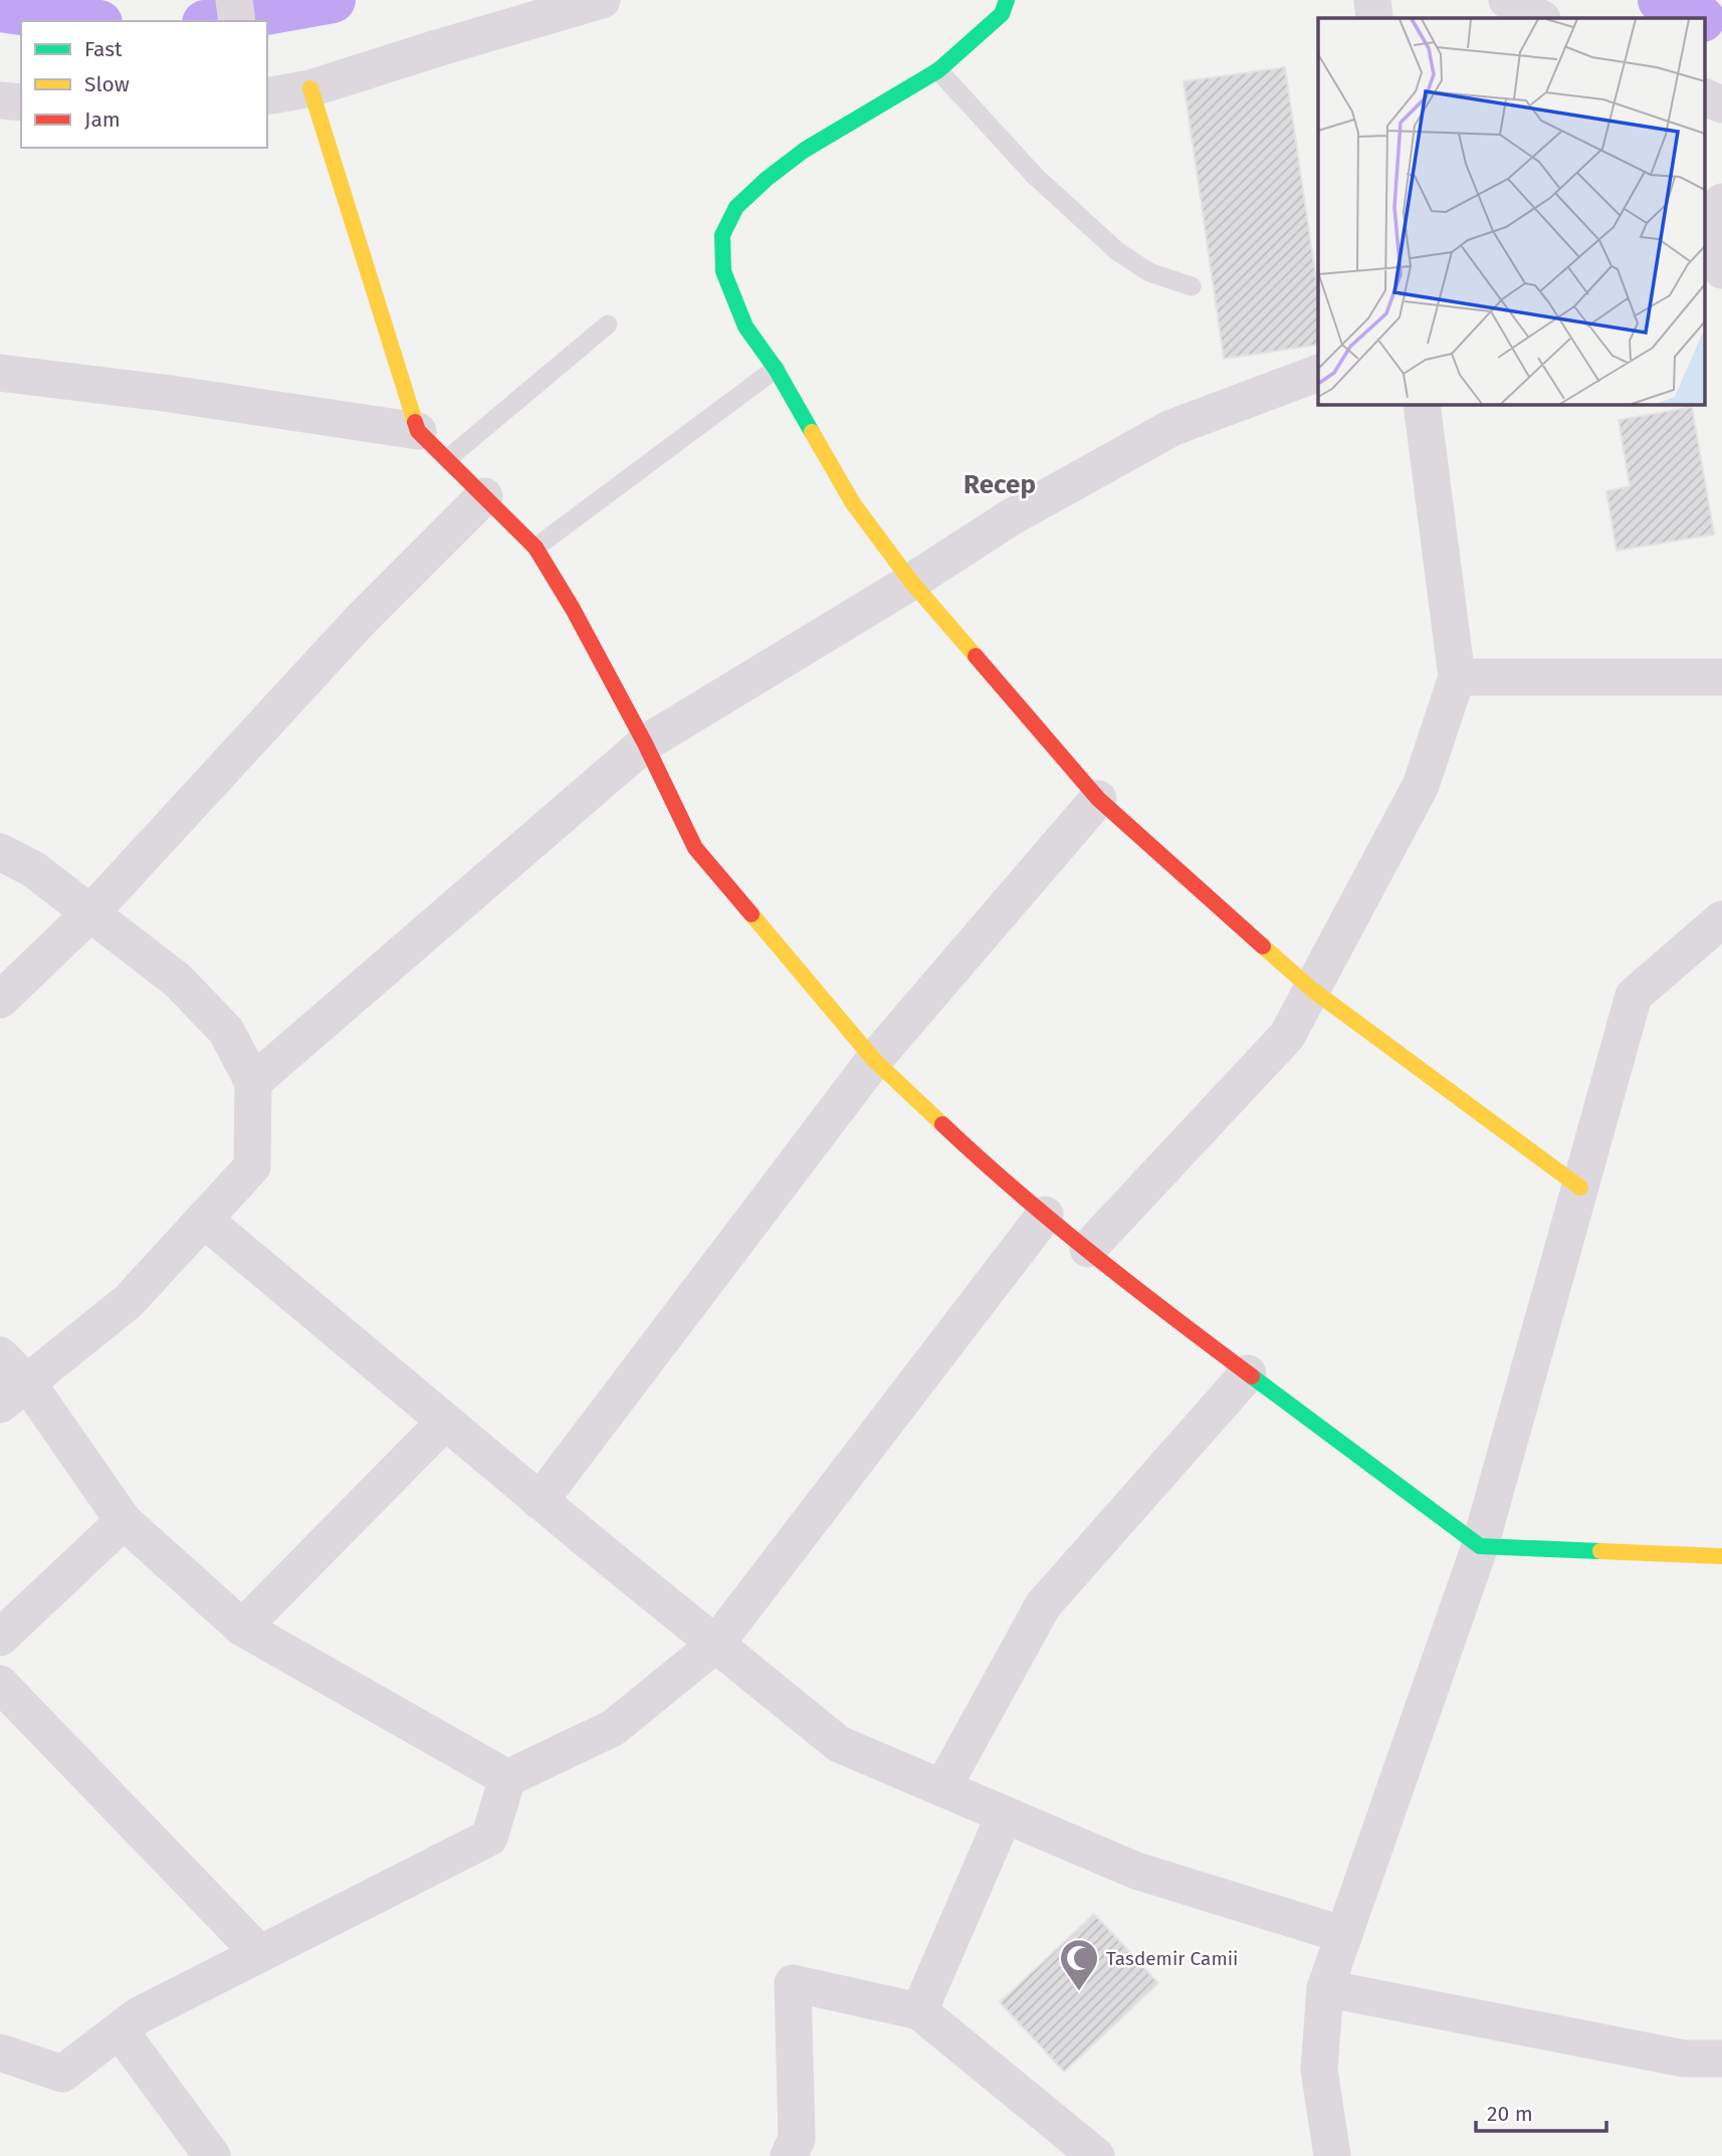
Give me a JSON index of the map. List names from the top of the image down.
{
  "districts": ["Recep"],
  "places": {
    "mosque": ["Tasdemir Camii"]
  },
  "legend": ["Fast", "Slow", "Jam"],
  "scale_bar": "20 m"
}
